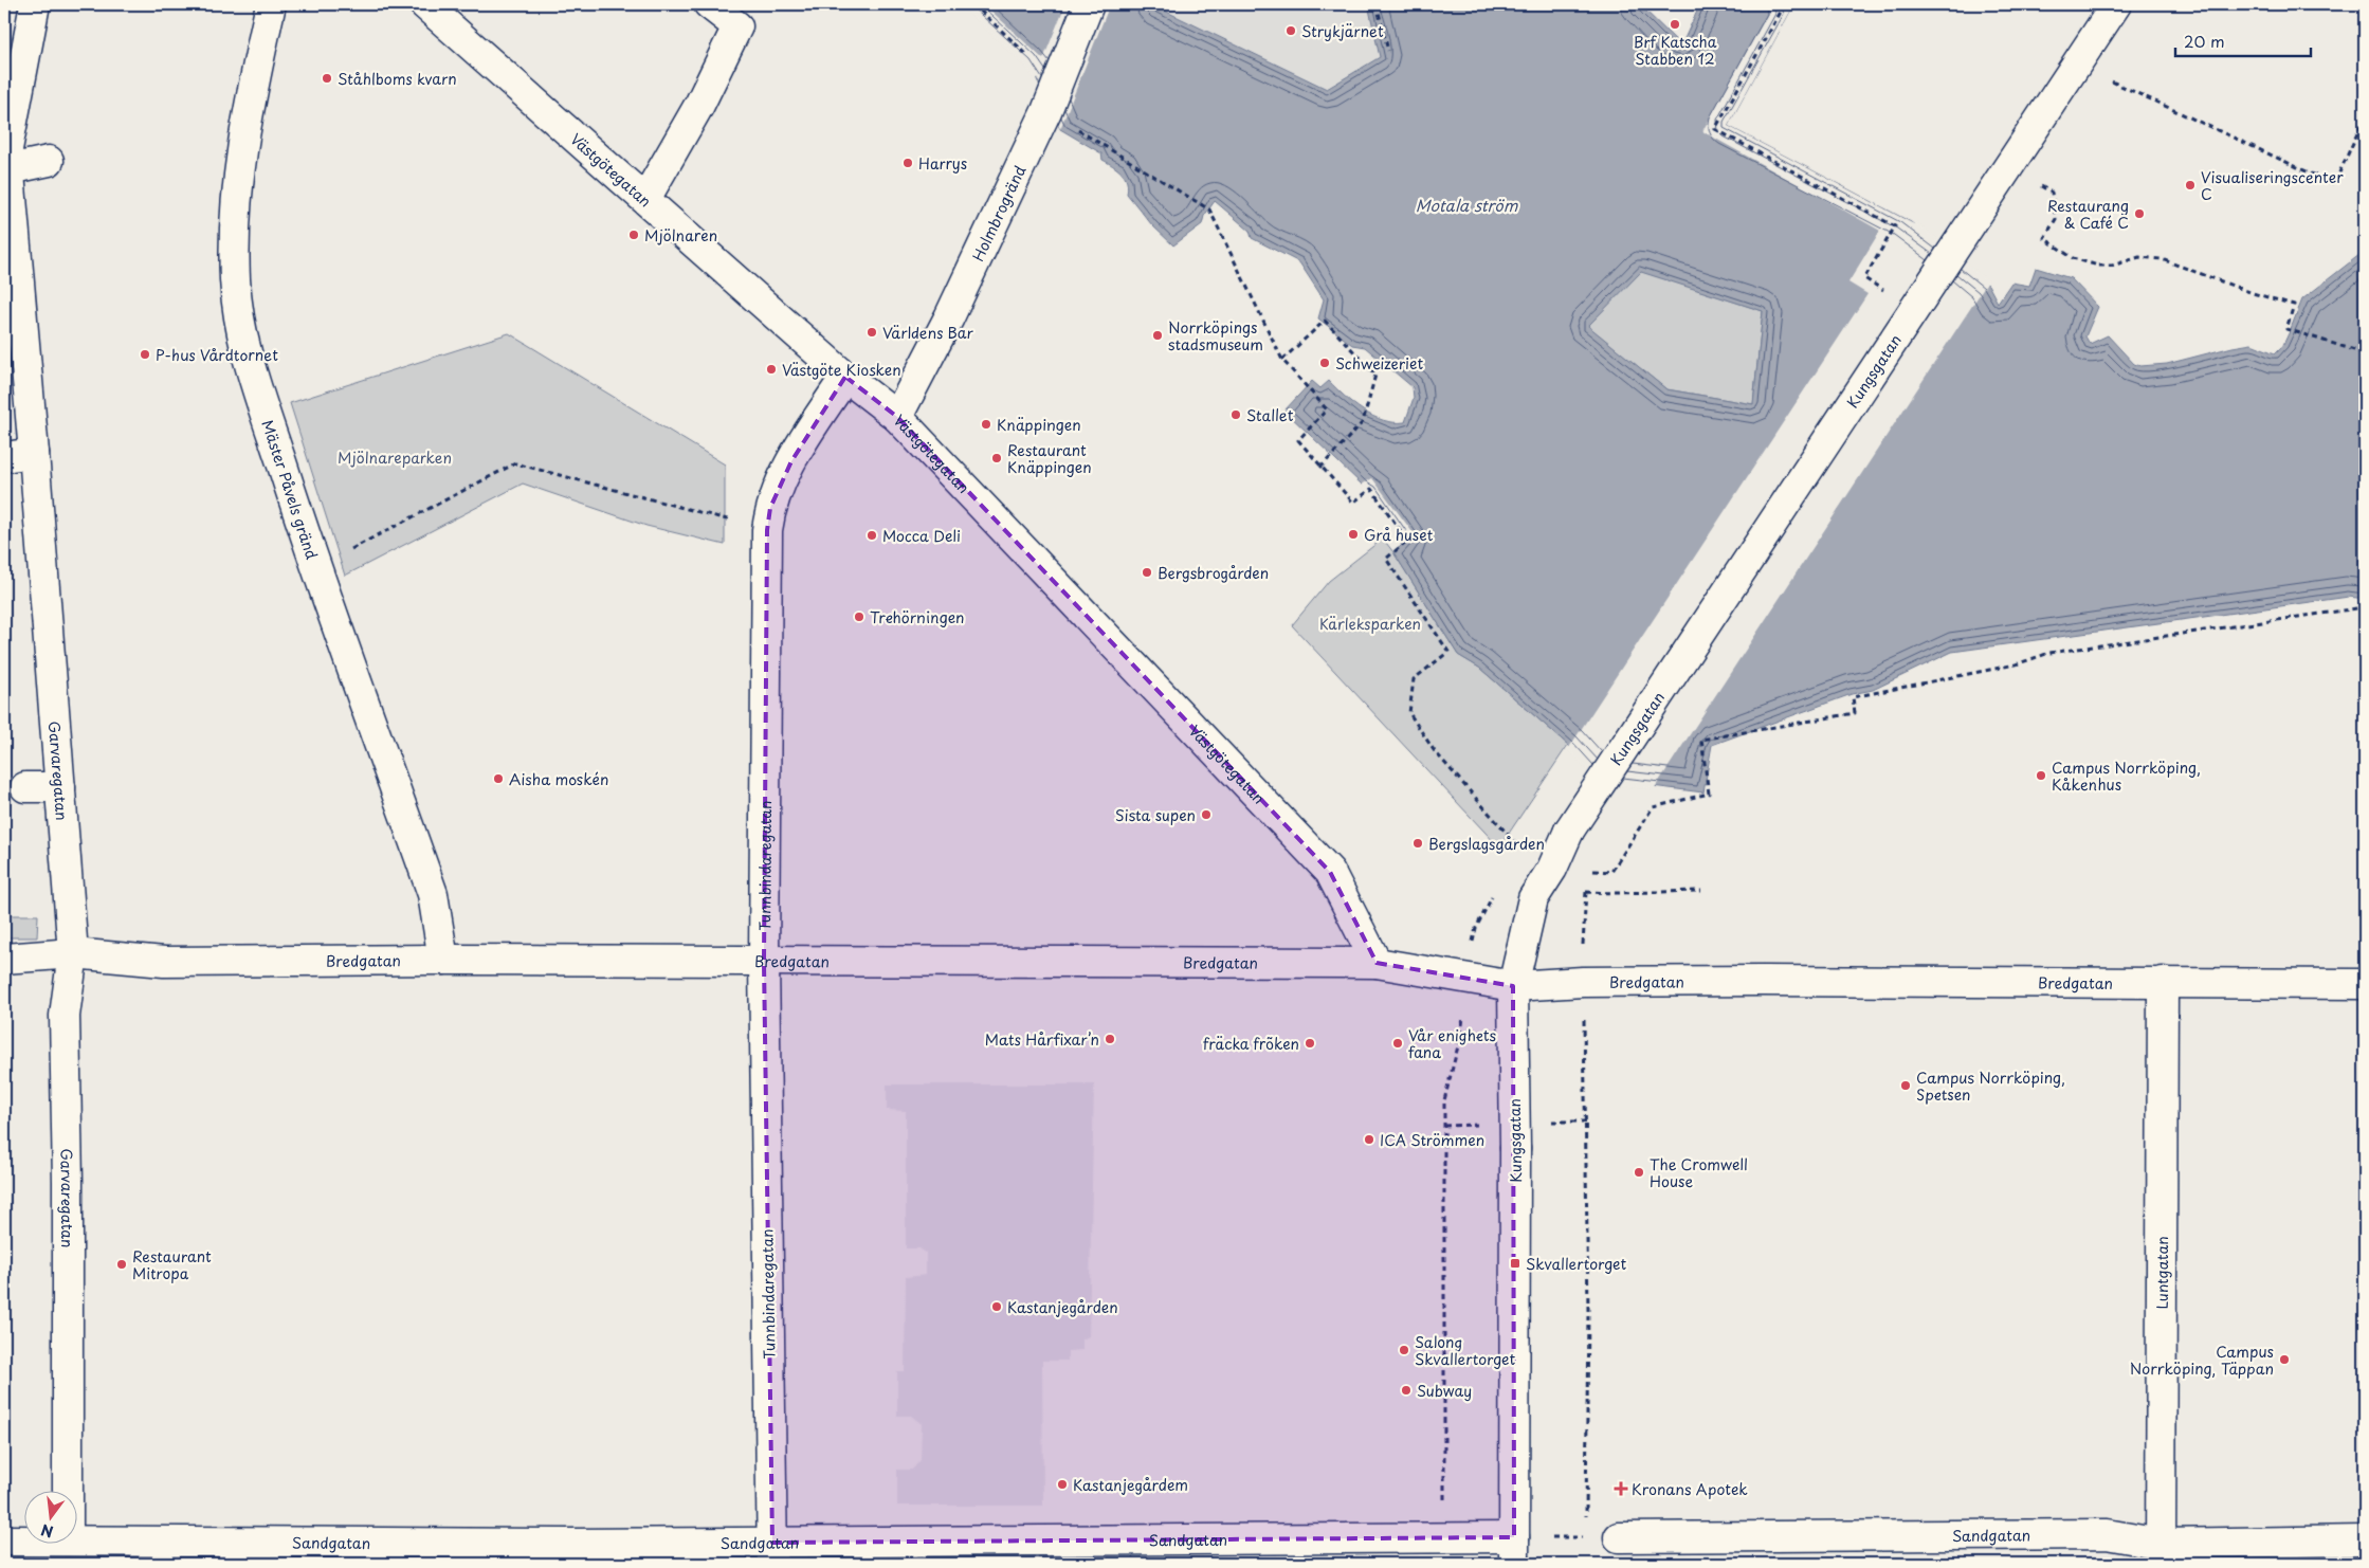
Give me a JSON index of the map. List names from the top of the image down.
{
  "streets": {
    "street": [
      "Västgötegatan",
      "Holmbrogränd",
      "Kungsgatan",
      "Mäster Påvels gränd",
      "Garvaregatan",
      "Tunnbindaregatan",
      "Bredgatan",
      "Luntgatan",
      "Sandgatan"
    ]
  },
  "crossings": [
    ["Västgötegatan", "Holmbrogränd"],
    ["Västgötegatan", "Tunnbindaregatan"],
    ["Västgötegatan", "Bredgatan"],
    ["Kungsgatan", "Bredgatan"],
    ["Kungsgatan", "Sandgatan"],
    ["Mäster Påvels gränd", "Bredgatan"],
    ["Garvaregatan", "Bredgatan"],
    ["Garvaregatan", "Sandgatan"],
    ["Tunnbindaregatan", "Bredgatan"],
    ["Tunnbindaregatan", "Sandgatan"],
    ["Bredgatan", "Luntgatan"],
    ["Luntgatan", "Sandgatan"]
  ],
  "water": ["Motala ström"],
  "parks": ["Mjölnareparken", "Kärleksparken"],
  "places": {
    "other": [
      "Brf Katscha Stabben 12",
      "Strykjärnet",
      "Ståhlboms kvarn",
      "Harrys",
      "Visualiseringscenter C",
      "Restaurang & Café C",
      "Mjölnaren",
      "Världens Bar",
      "Norrköpings stadsmuseum",
      "P-hus Vårdtornet",
      "Schweizeriet",
      "Västgöte Kiosken",
      "Stallet",
      "Knäppingen",
      "Restaurant Knäppingen",
      "Grå huset",
      "Mocca Deli",
      "Bergsbrogården",
      "Trehörningen",
      "Campus Norrköping, Kåkenhus",
      "Aisha moskén",
      "Sista supen",
      "Bergslagsgården",
      "Mats Hårfixar’n",
      "fräcka frõken",
      "Vår enighets fana",
      "Campus Norrköping, Spetsen",
      "ICA Strömmen",
      "The Cromwell House",
      "Restaurant Mitropa",
      "Kastanjegården",
      "Salong Skvallertorget",
      "Campus Norrköping, Täppan",
      "Subway",
      "Kastanjegårdem"
    ],
    "transit": ["Skvallertorget"],
    "health": ["Kronans Apotek"]
  },
  "scale_bar": "20 m",
  "north": "bottom"
}
